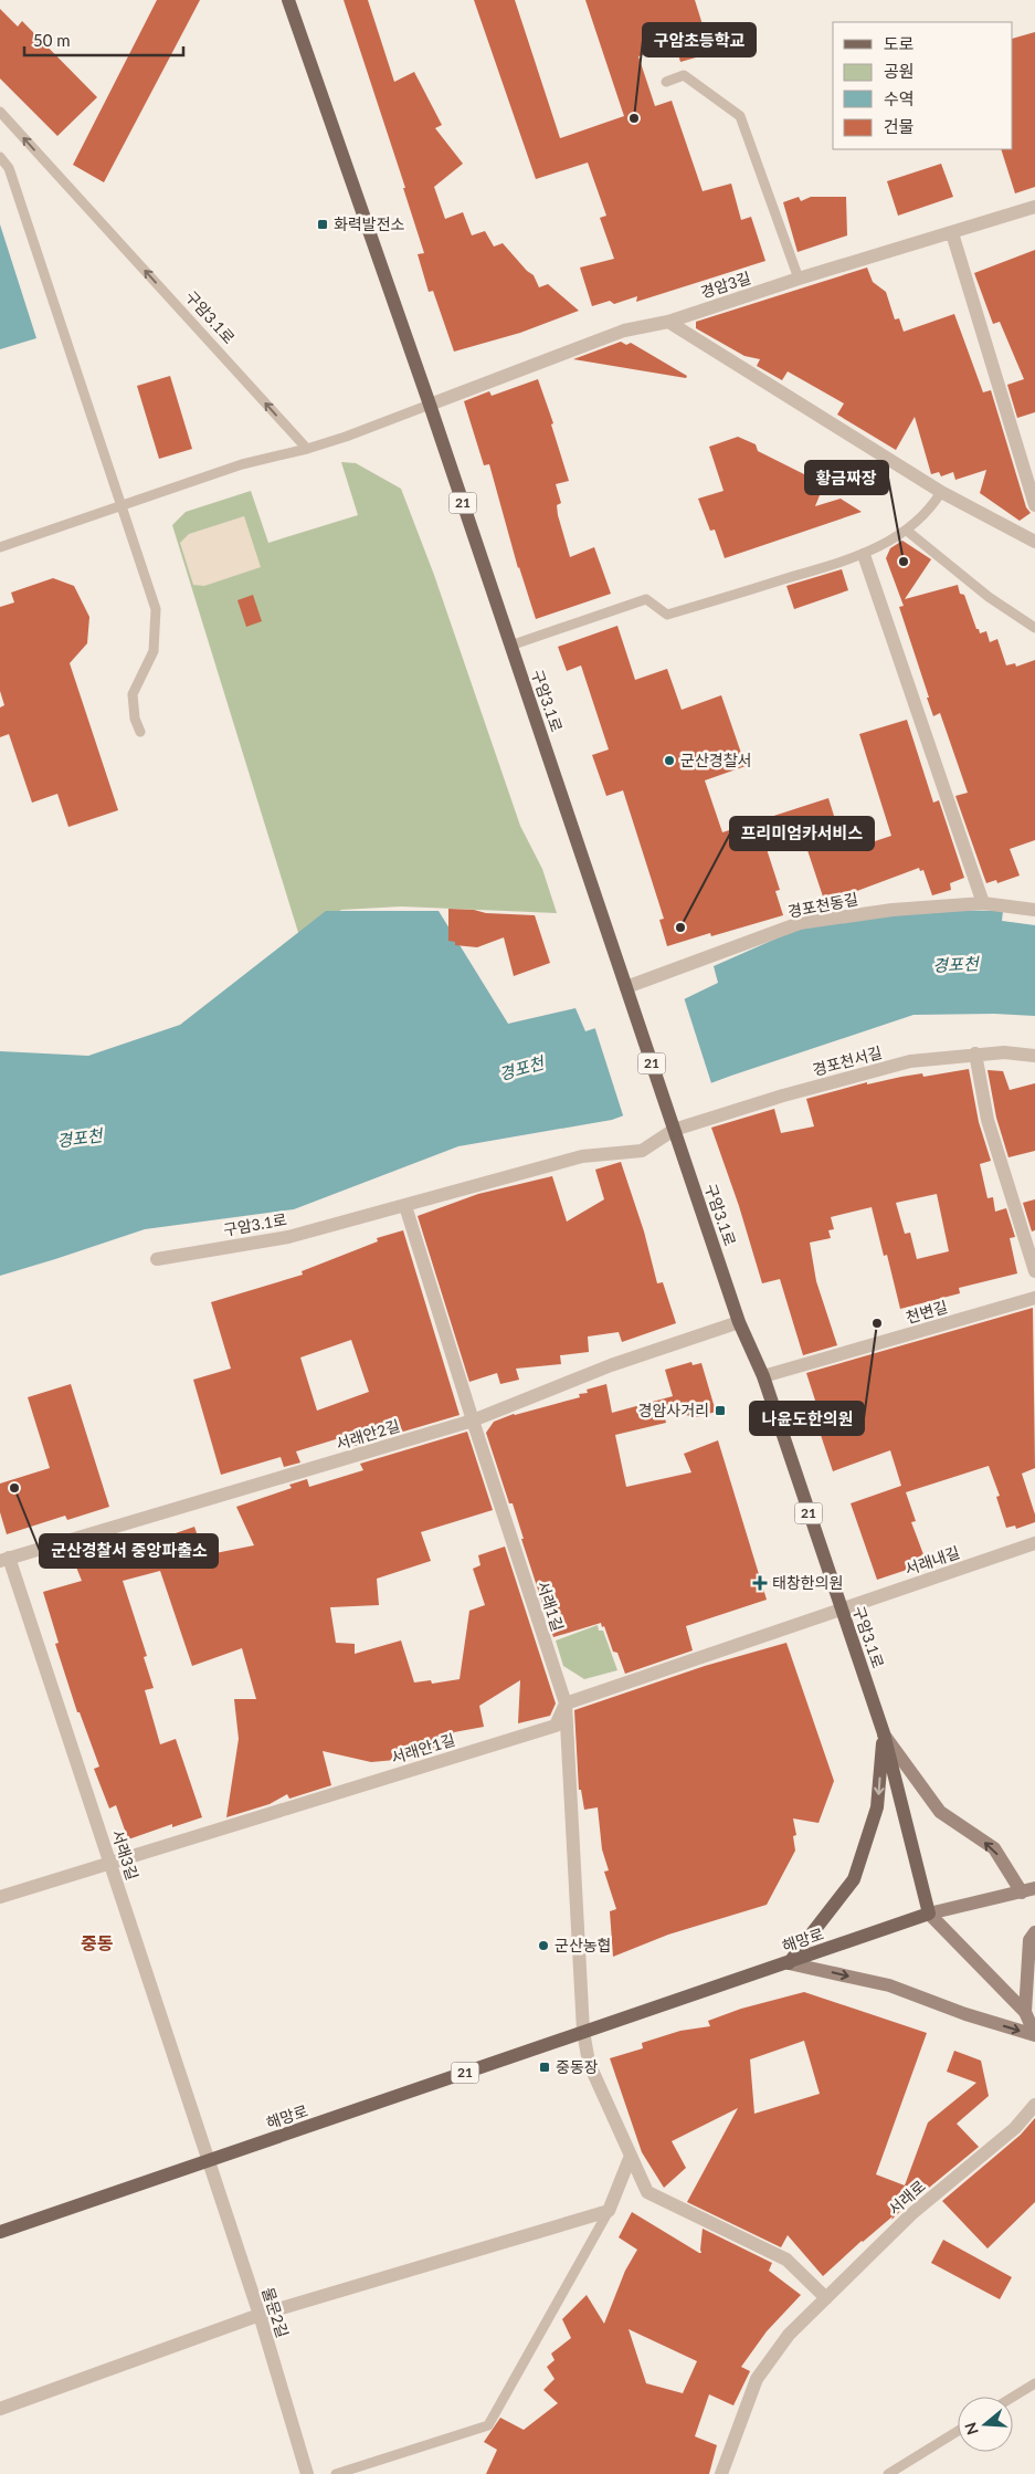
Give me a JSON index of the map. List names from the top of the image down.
{
  "streets": {
    "main road": ["구암3.1로", "21", "해망로"],
    "street": [
      "경암3길",
      "경포천동길",
      "경포천서길",
      "천변길",
      "서래안2길",
      "서래내길",
      "서래1길",
      "서래안1길",
      "서래3길",
      "서래로",
      "물문2길"
    ]
  },
  "crossings": [
    ["경암3길", "구암3.1로"],
    ["구암3.1로", "경포천동길"],
    ["구암3.1로", "경포천서길"],
    ["구암3.1로", "천변길"],
    ["구암3.1로", "서래안2길"],
    ["구암3.1로", "서래내길"],
    ["구암3.1로", "서래1길"],
    ["구암3.1로", "해망로"],
    ["서래안2길", "서래1길"],
    ["서래안2길", "서래3길"],
    ["서래1길", "서래안1길"],
    ["서래1길", "해망로"],
    ["서래안1길", "서래3길"],
    ["서래3길", "해망로"],
    ["서래3길", "물문2길"],
    ["해망로", "물문2길"]
  ],
  "districts": ["중동"],
  "water": ["경포천"],
  "places": {
    "other": [
      "구암초등학교",
      "황금짜장",
      "군산경찰서",
      "프리미엄카서비스",
      "나윤도한의원",
      "군산경찰서 중앙파출소",
      "군산농협"
    ],
    "transit": ["화력발전소", "경암사거리", "중동장"],
    "health": ["태창한의원"]
  },
  "legend": [
    "도로",
    "공원",
    "수역",
    "건물"
  ],
  "scale_bar": "50 m",
  "north": "left"
}
